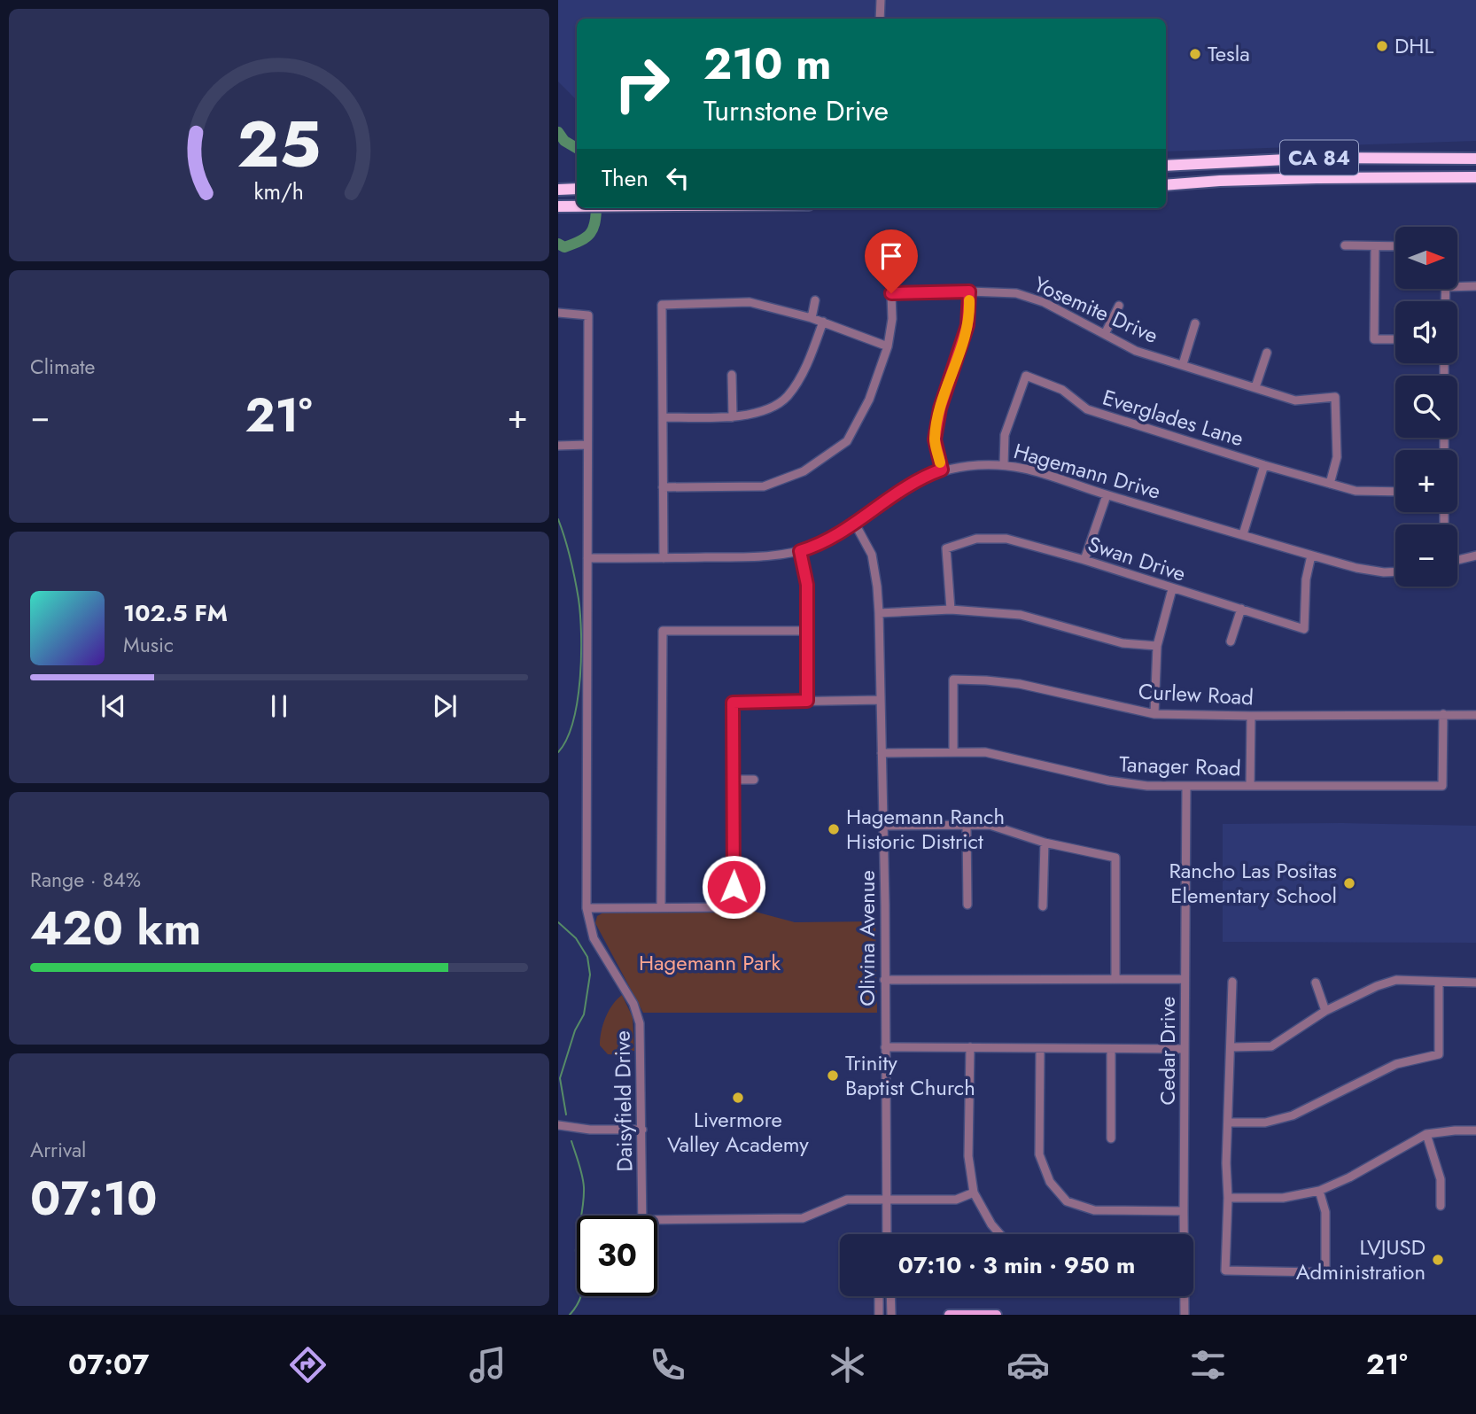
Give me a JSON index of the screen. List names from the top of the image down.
{
  "streets": {
    "highway": ["CA 84"],
    "street": [
      "Yosemite Drive",
      "Everglades Lane",
      "Hagemann Drive",
      "Swan Drive",
      "Curlew Road",
      "Tanager Road",
      "Olivina Avenue",
      "Cedar Drive",
      "Daisyfield Drive"
    ]
  },
  "crossings": [
    ["Yosemite Drive", "Everglades Lane"],
    ["Everglades Lane", "Hagemann Drive"],
    ["Hagemann Drive", "Swan Drive"],
    ["Hagemann Drive", "Olivina Avenue"],
    ["Hagemann Drive", "Daisyfield Drive"],
    ["Curlew Road", "Tanager Road"],
    ["Tanager Road", "Olivina Avenue"],
    ["Tanager Road", "Cedar Drive"]
  ],
  "parks": ["Hagemann Park"],
  "places": [
    "DHL",
    "Tesla",
    "Hagemann Ranch Historic District",
    "Rancho Las Positas Elementary School",
    "Trinity Baptist Church",
    "Livermore Valley Academy",
    "LVJUSD Administration"
  ],
  "north": "right",
  "page": {
    "turn": ["210 m", "Turnstone Drive"],
    "then": "Then",
    "map_buttons": ["+", "−"],
    "tile": [
      "Climate",
      ["Range · 84%", "420 km"],
      ["Arrival", "07:10"]
    ],
    "heat": ["−", "21°", "+"],
    "song": ["102.5 FM", "Music"],
    "limit": "30",
    "trip": "07:10 · 3 min · 950 m",
    "tabs": ["07:07", "21°"],
    "gauge": ["25", "km/h"]
  }
}
